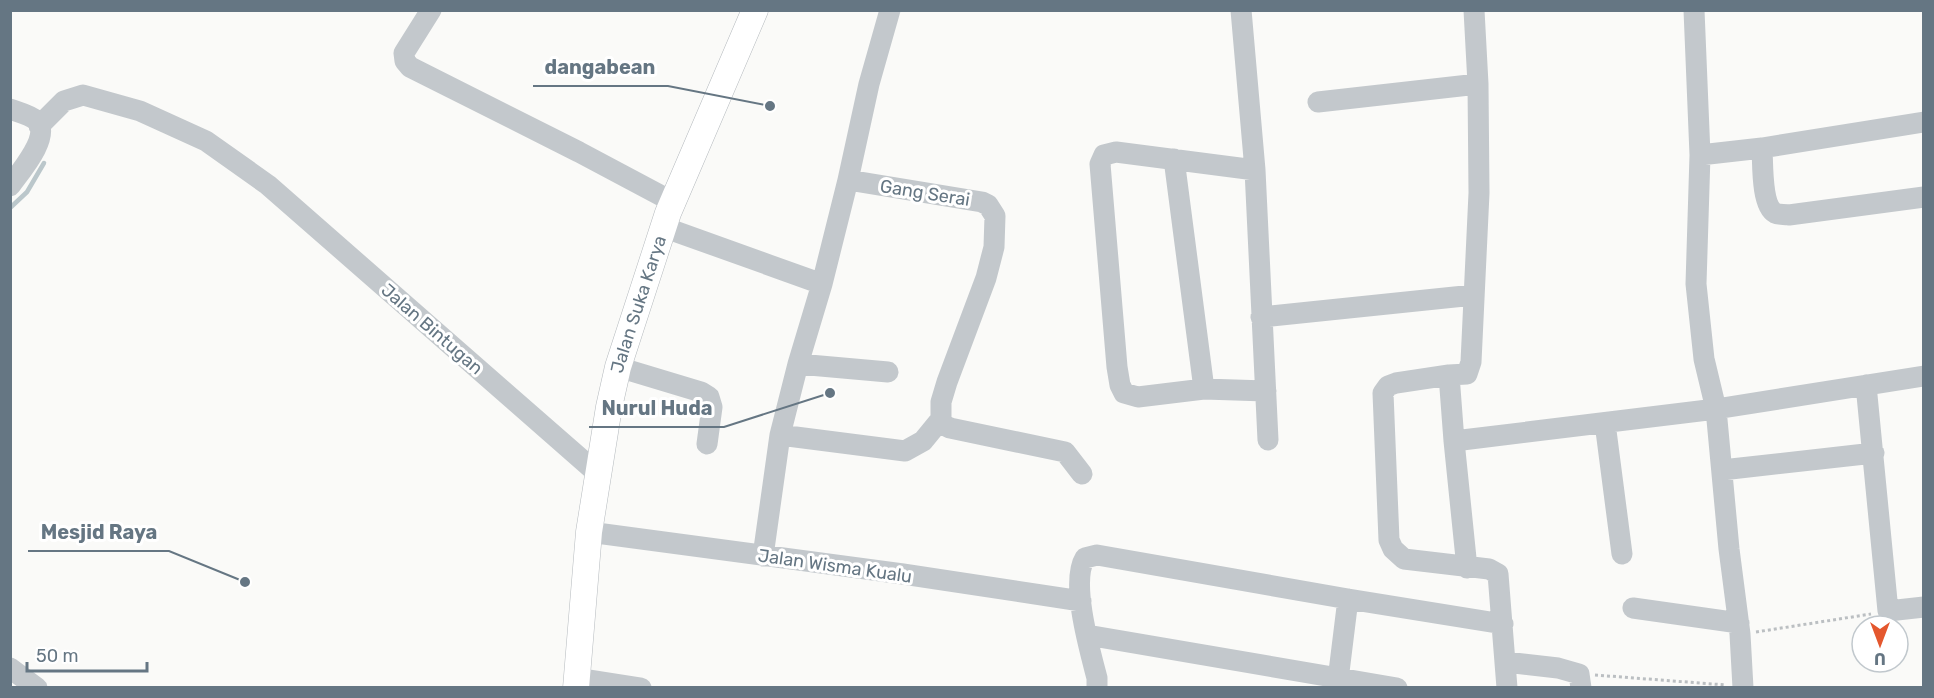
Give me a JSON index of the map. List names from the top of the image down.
{
  "streets": {
    "main road": ["Jalan Suka Karya"],
    "street": ["Gang Serai", "Jalan Bintugan", "Jalan Wisma Kualu"]
  },
  "crossings": [
    ["Jalan Suka Karya", "Jalan Bintugan"],
    ["Jalan Suka Karya", "Jalan Wisma Kualu"]
  ],
  "places": ["dangabean", "Nurul Huda", "Mesjid Raya"],
  "scale_bar": "50 m",
  "north": "bottom"
}
